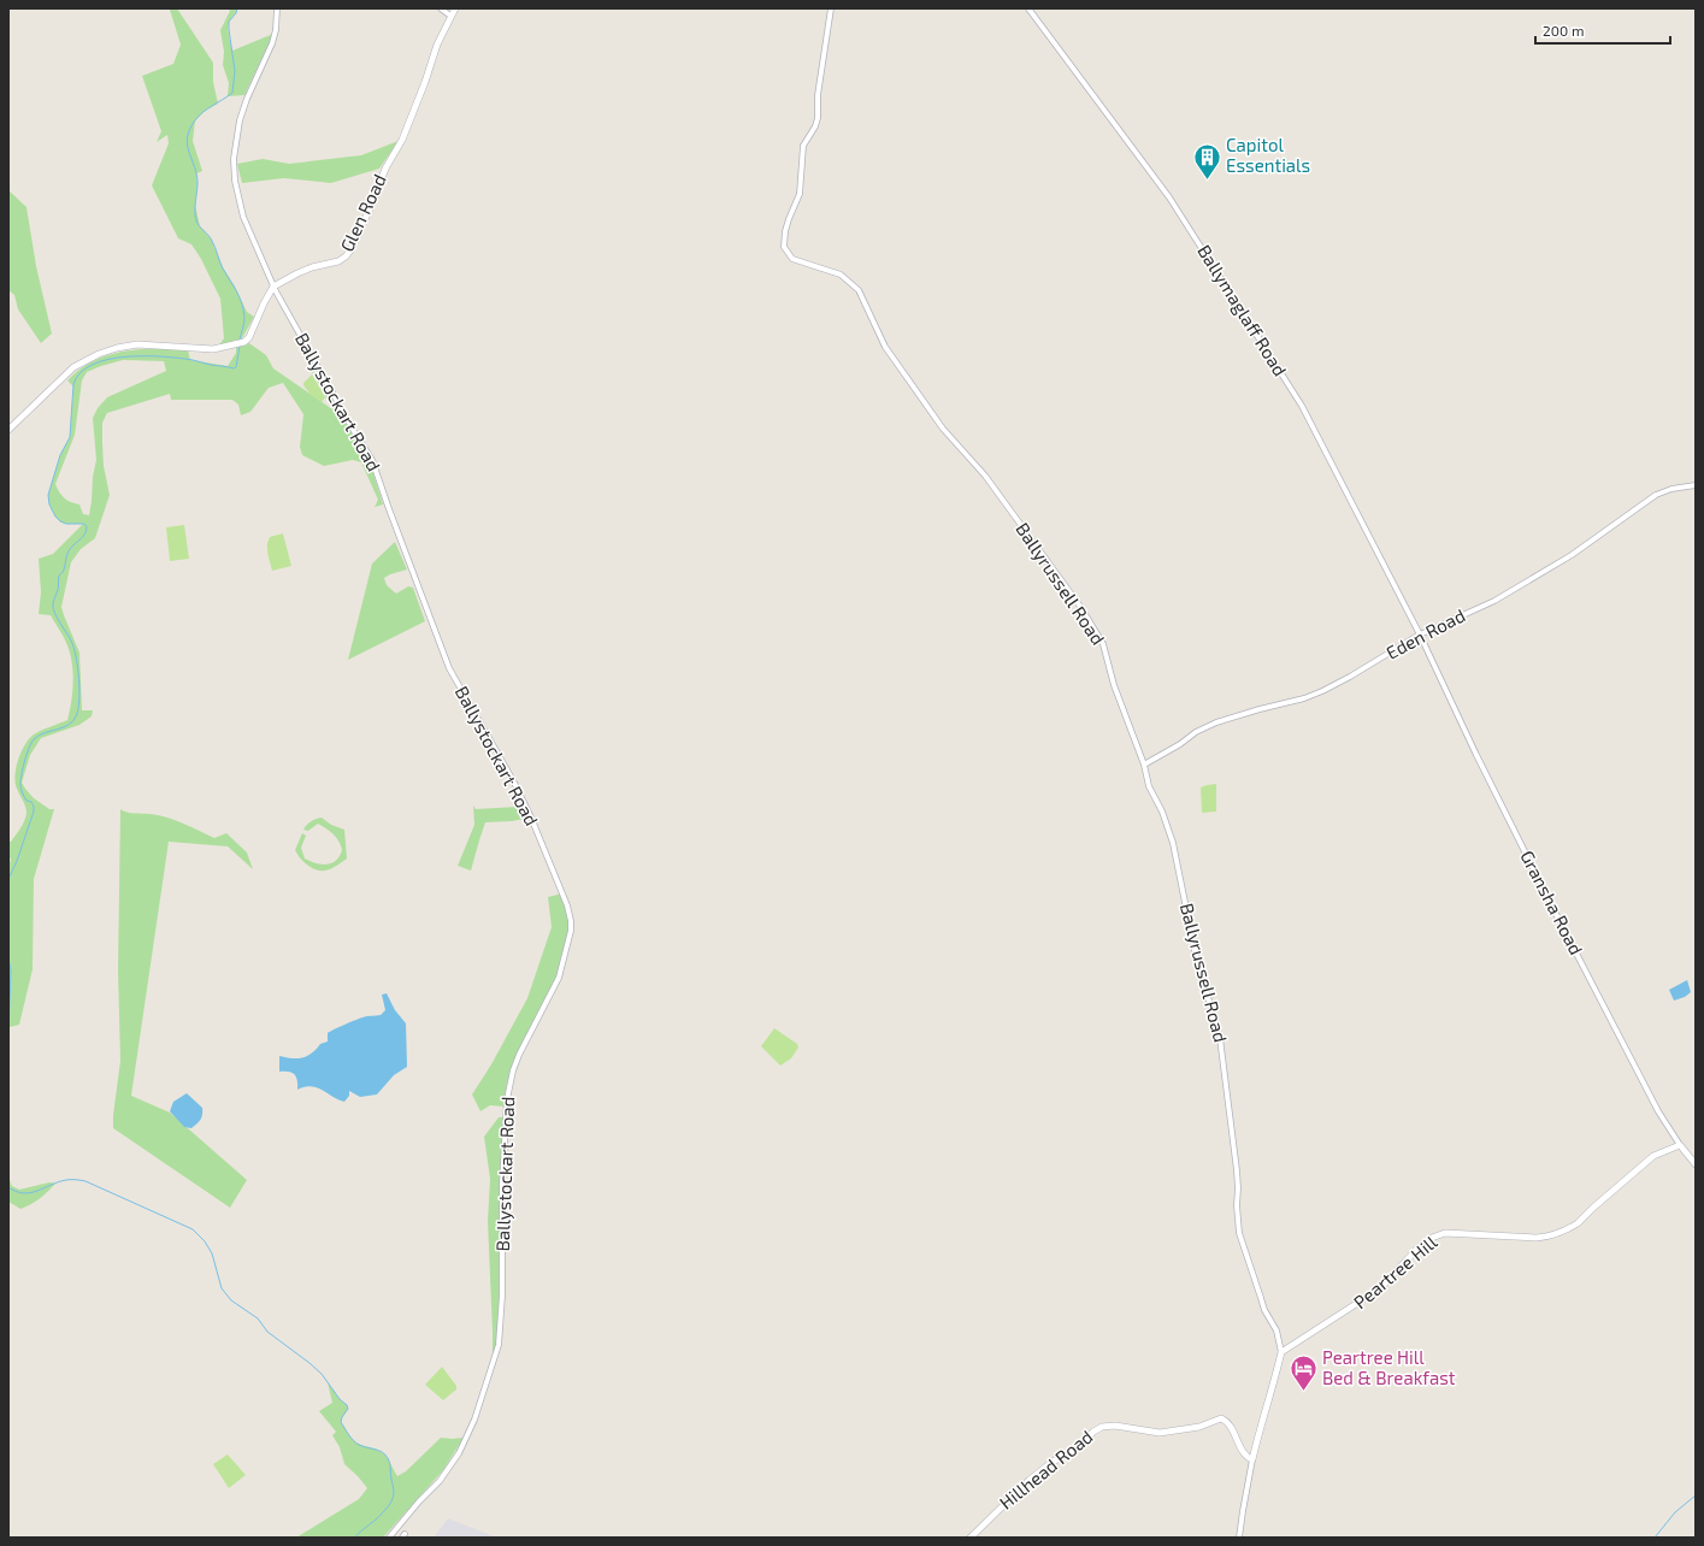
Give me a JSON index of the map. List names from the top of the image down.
{
  "streets": {
    "street": [
      "Glen Road",
      "Ballymaglaff Road",
      "Ballystockart Road",
      "Ballyrussell Road",
      "Eden Road",
      "Gransha Road",
      "Peartree Hill",
      "Hillhead Road"
    ]
  },
  "crossings": [
    ["Glen Road", "Ballystockart Road"],
    ["Ballymaglaff Road", "Eden Road"],
    ["Ballymaglaff Road", "Gransha Road"],
    ["Ballyrussell Road", "Eden Road"],
    ["Ballyrussell Road", "Peartree Hill"],
    ["Eden Road", "Gransha Road"],
    ["Gransha Road", "Peartree Hill"]
  ],
  "places": {
    "building": ["Capitol Essentials"],
    "hotel": ["Peartree Hill Bed & Breakfast"]
  },
  "scale_bar": "200 m"
}
